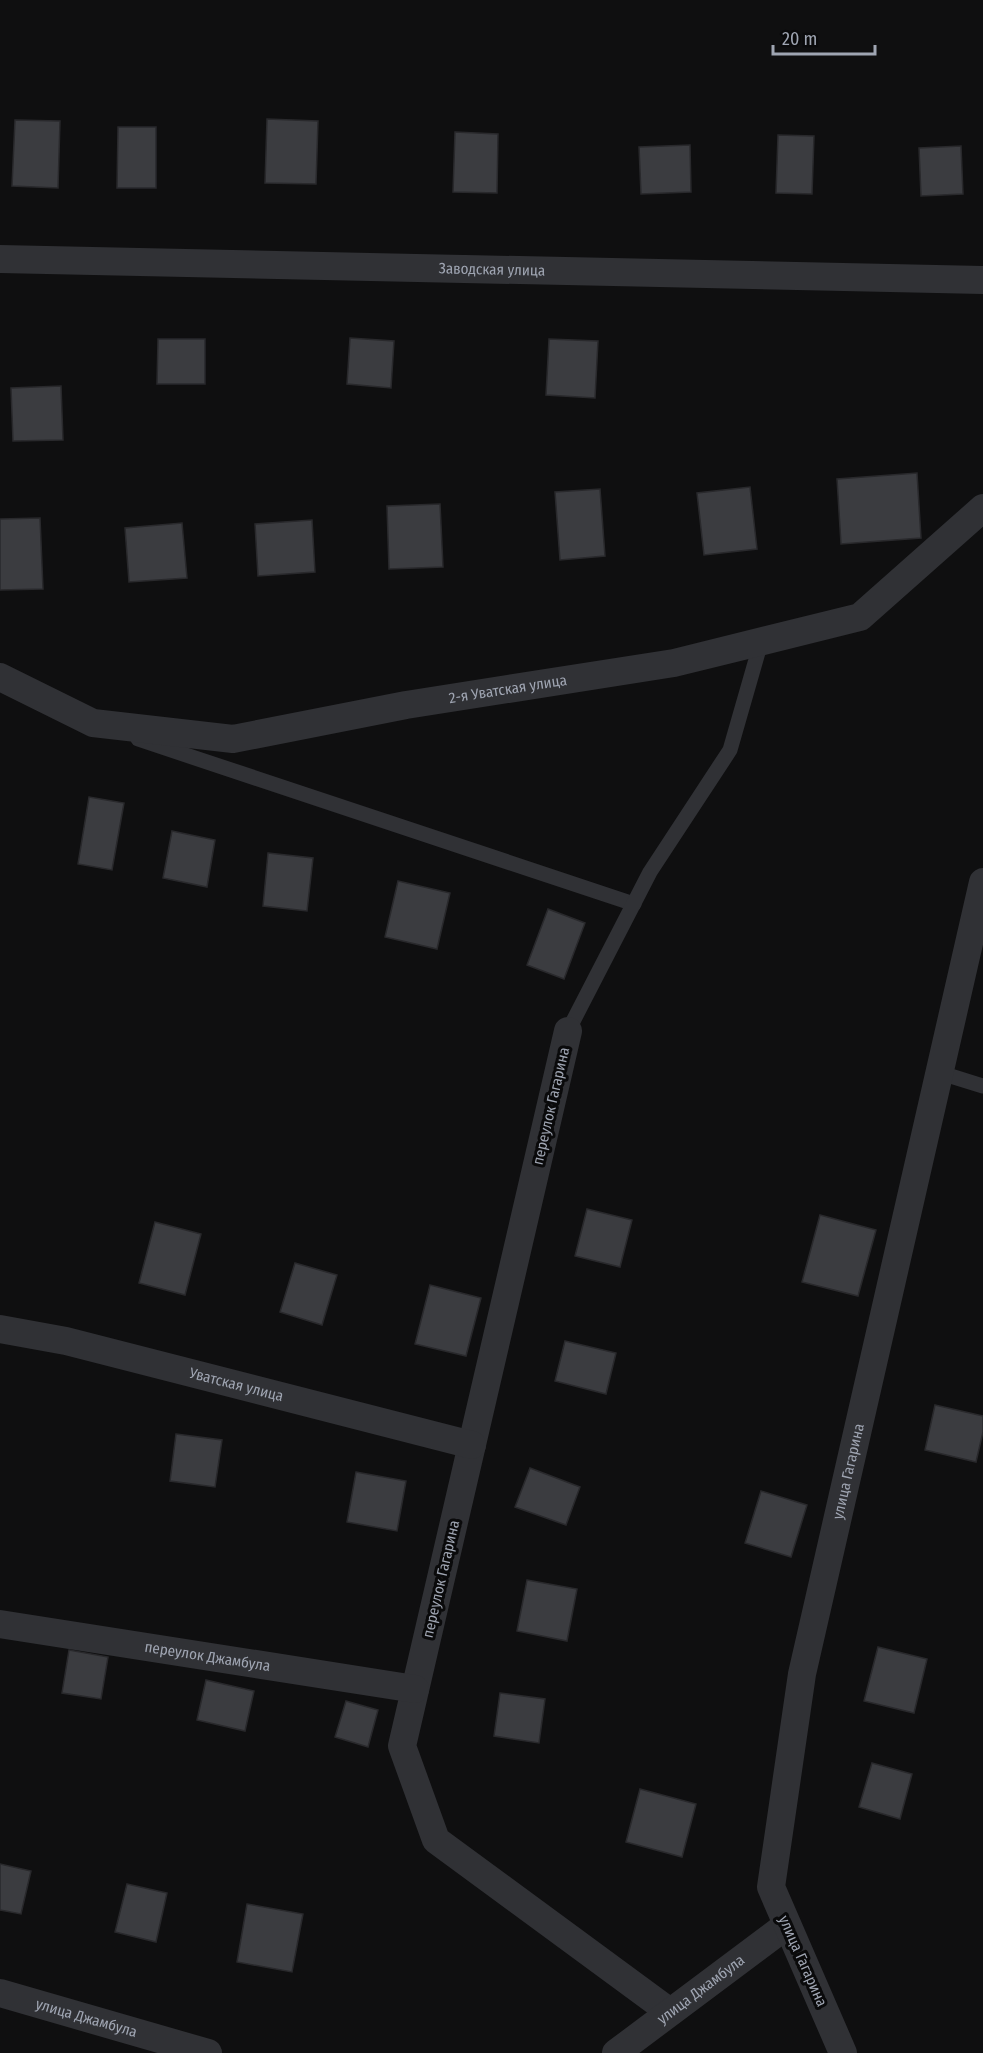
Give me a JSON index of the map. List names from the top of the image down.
{
  "streets": {
    "street": [
      "Заводская улица",
      "2-я Уватская улица",
      "переулок Гагарина",
      "Уватская улица",
      "улица Гагарина",
      "переулок Джамбула",
      "улица Джамбула"
    ]
  },
  "crossings": [
    ["переулок Гагарина", "Уватская улица"],
    ["переулок Гагарина", "переулок Джамбула"],
    ["переулок Гагарина", "улица Джамбула"],
    ["улица Гагарина", "улица Джамбула"]
  ],
  "scale_bar": "20 m"
}
